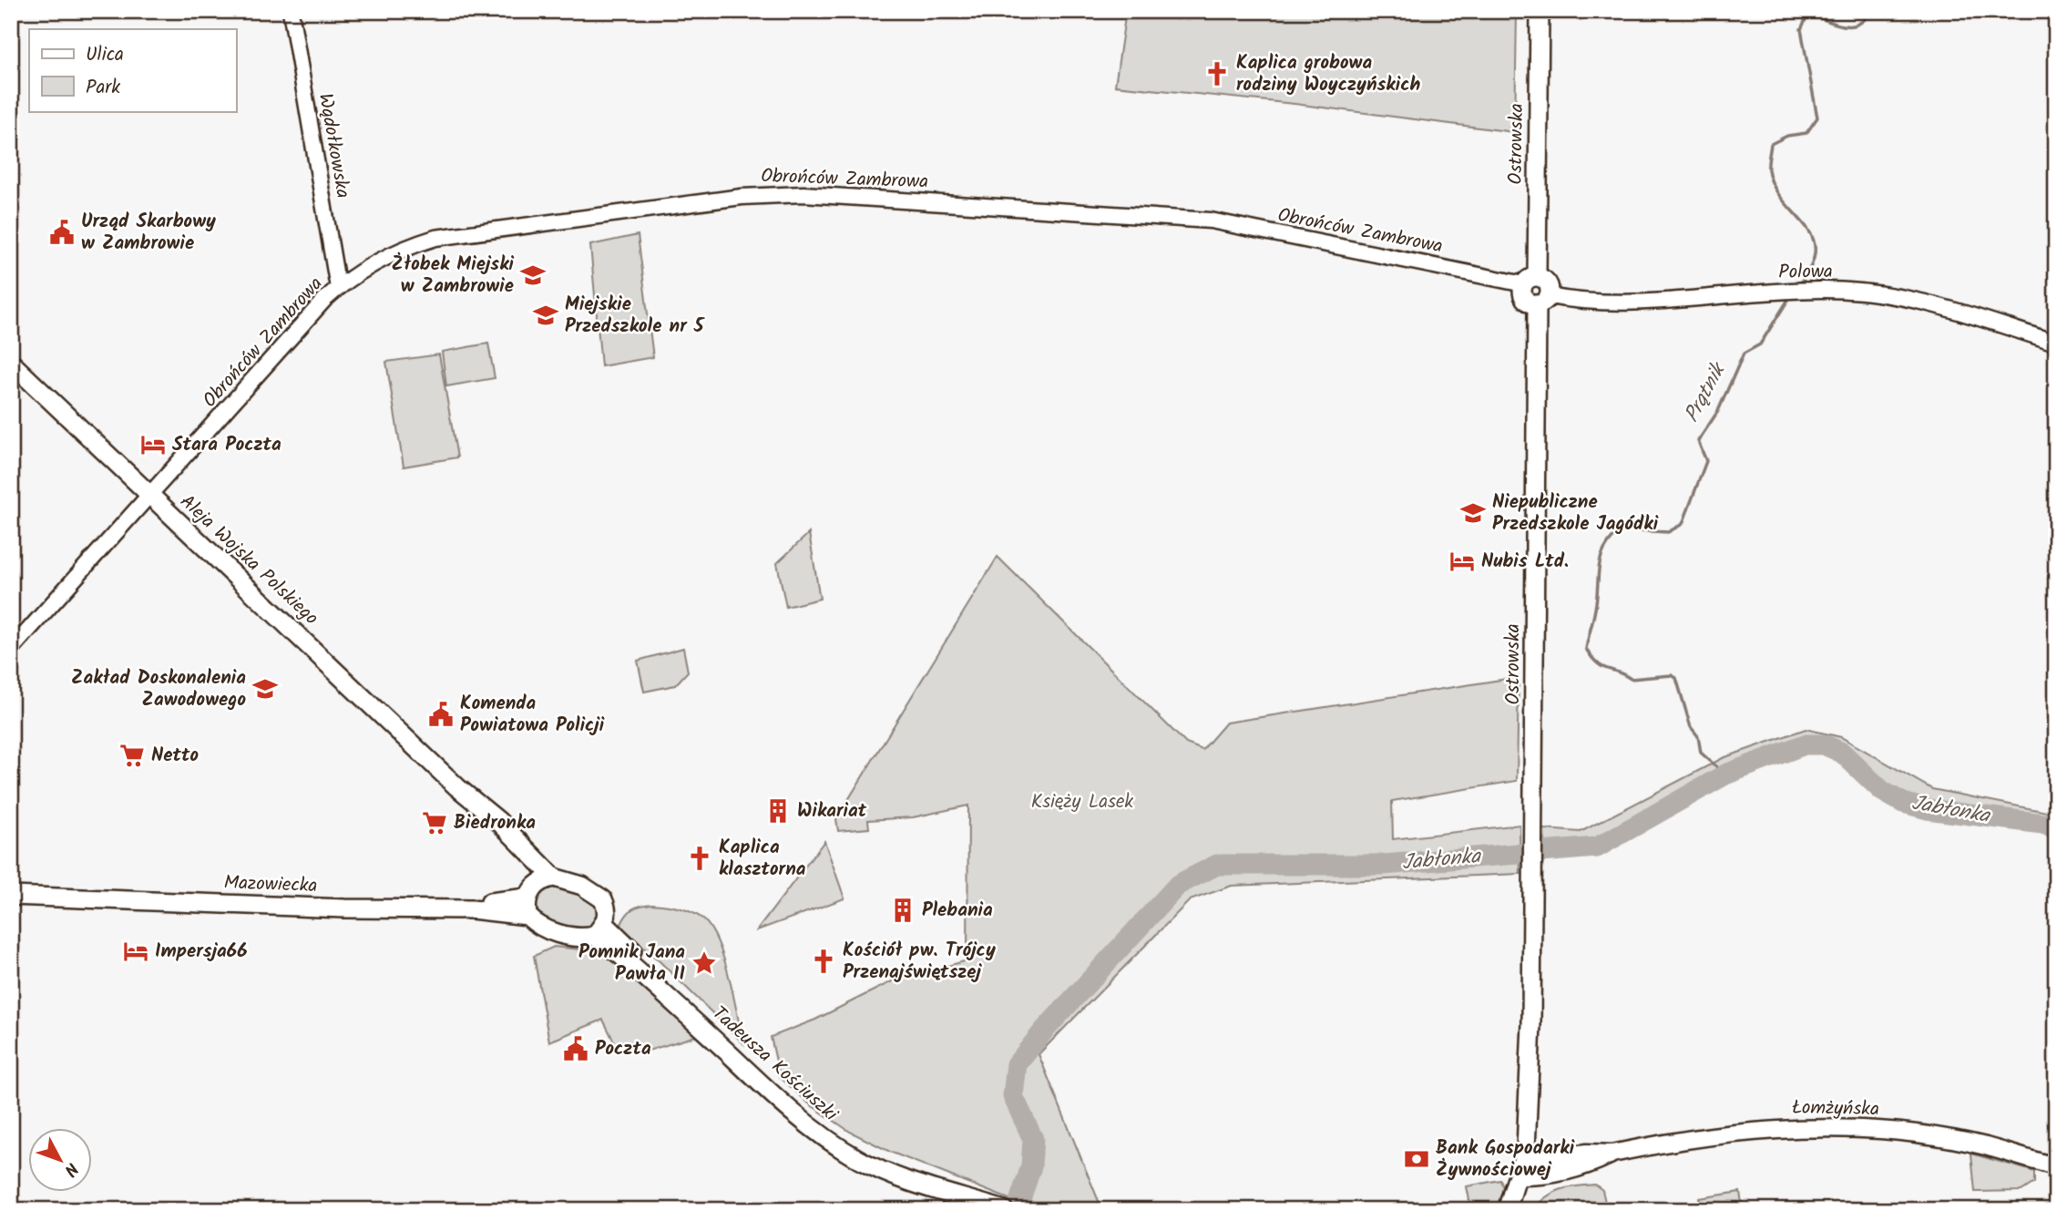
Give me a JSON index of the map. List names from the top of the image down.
{
  "streets": {
    "main road": [
      "Ostrowska",
      "Aleja Wojska Polskiego",
      "Mazowiecka",
      "Tadeusza Kościuszki",
      "Łomżyńska"
    ],
    "street": ["Wądołkowska", "Obrońców Zambrowa", "Polowa"]
  },
  "crossings": [
    ["Ostrowska", "Obrońców Zambrowa"],
    ["Ostrowska", "Polowa"],
    ["Ostrowska", "Łomżyńska"],
    ["Wądołkowska", "Obrońców Zambrowa"],
    ["Obrońców Zambrowa", "Aleja Wojska Polskiego"],
    ["Aleja Wojska Polskiego", "Mazowiecka"],
    ["Aleja Wojska Polskiego", "Tadeusza Kościuszki"],
    ["Mazowiecka", "Tadeusza Kościuszki"]
  ],
  "water": ["Prątnik", "Jabłonka"],
  "parks": ["Księży Lasek"],
  "places": {
    "church": ["Kaplica grobowa rodziny Woyczyńskich", "Kaplica klasztorna", "Kościół pw. Trójcy Przenajświętszej"],
    "public building": ["Urząd Skarbowy w Zambrowie", "Komenda Powiatowa Policji", "Poczta"],
    "school or university": [
      "Żłobek Miejski w Zambrowie",
      "Miejskie Przedszkole nr 5",
      "Niepubliczne Przedszkole Jagódki",
      "Zakład Doskonalenia Zawodowego"
    ],
    "hotel": ["Stara Poczta", "Nubis Ltd.", "Impersja66"],
    "supermarket": ["Netto", "Biedronka"],
    "building": ["Wikariat", "Plebania"],
    "place": ["Pomnik Jana Pawła II"],
    "bank": ["Bank Gospodarki Żywnościowej"]
  },
  "legend": ["Ulica", "Park"],
  "north": "bottom right"
}
